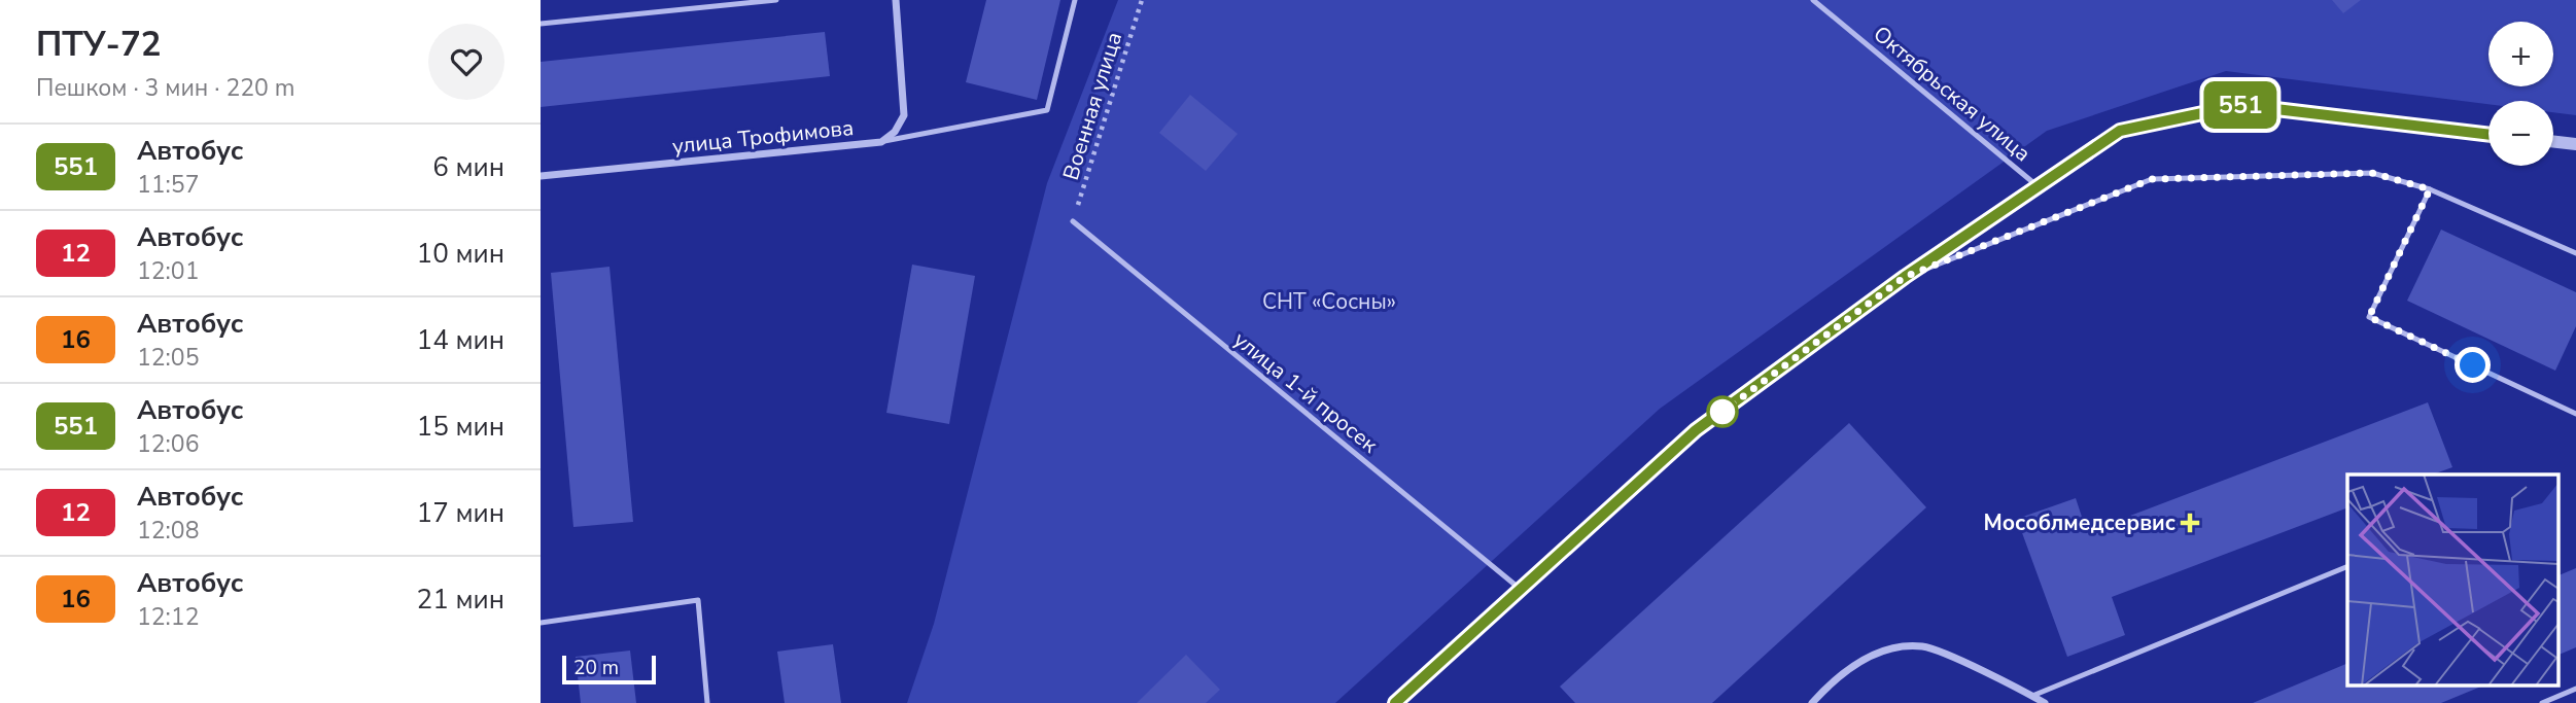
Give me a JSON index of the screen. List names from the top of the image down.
{
  "streets": {
    "street": ["улица Трофимова"],
    "lane": ["Октябрьская улица", "улица 1-й просек"],
    "path": ["Военная улица"]
  },
  "crossings": [
    ["Военная улица", "улица 1-й просек"]
  ],
  "parks": ["СНТ «Сосны»"],
  "places": {
    "health": ["Мособлмедсервис"]
  },
  "lines": ["bus line 551"],
  "scale_bar": "20 m",
  "page": {
    "heading": ["ПТУ-72", "Пешком · 3 мин · 220 m"],
    "on_map": "551",
    "map_buttons": ["+", "−"],
    "list": [
      {
        "mark": "551",
        "name": "Автобус",
        "note": "11:57",
        "value": "6 мин"
      },
      {
        "mark": "12",
        "name": "Автобус",
        "note": "12:01",
        "value": "10 мин"
      },
      {
        "mark": "16",
        "name": "Автобус",
        "note": "12:05",
        "value": "14 мин"
      },
      {
        "mark": "551",
        "name": "Автобус",
        "note": "12:06",
        "value": "15 мин"
      },
      {
        "mark": "12",
        "name": "Автобус",
        "note": "12:08",
        "value": "17 мин"
      },
      {
        "mark": "16",
        "name": "Автобус",
        "note": "12:12",
        "value": "21 мин"
      }
    ],
    "scale": "20 m"
  }
}
